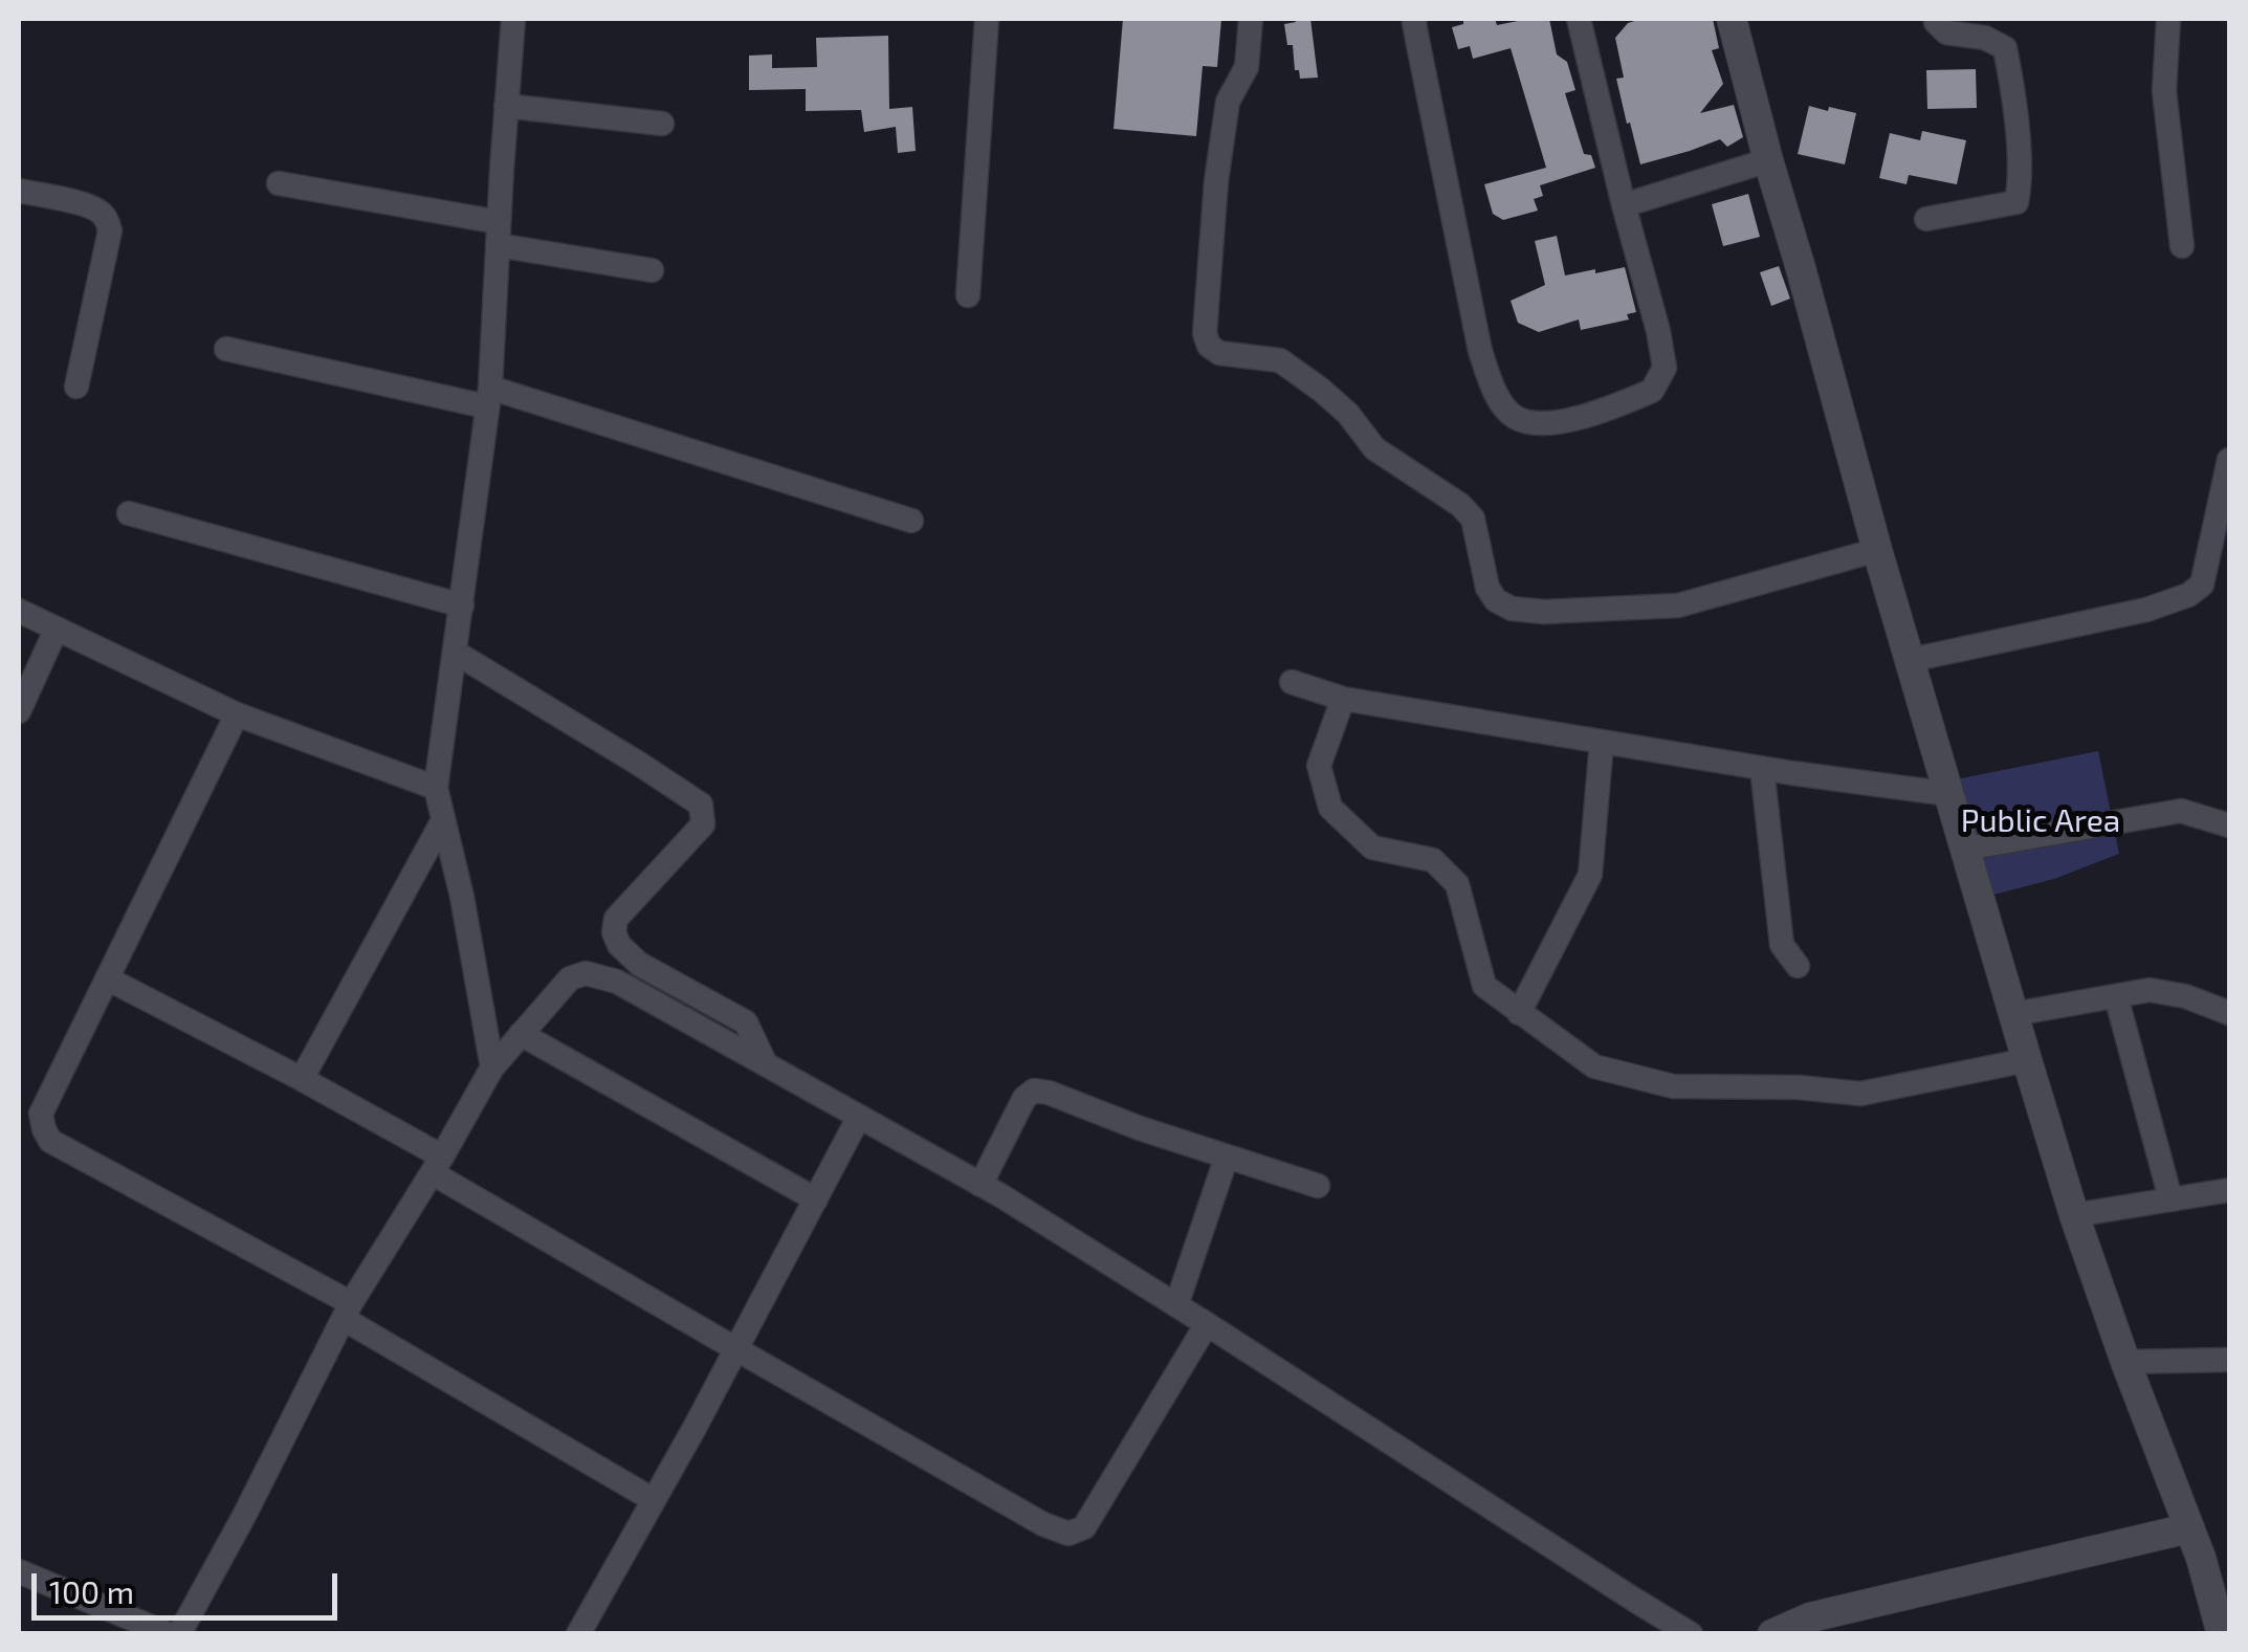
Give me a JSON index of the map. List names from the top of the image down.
{
  "parks": ["Public Area"],
  "scale_bar": "100 m"
}
